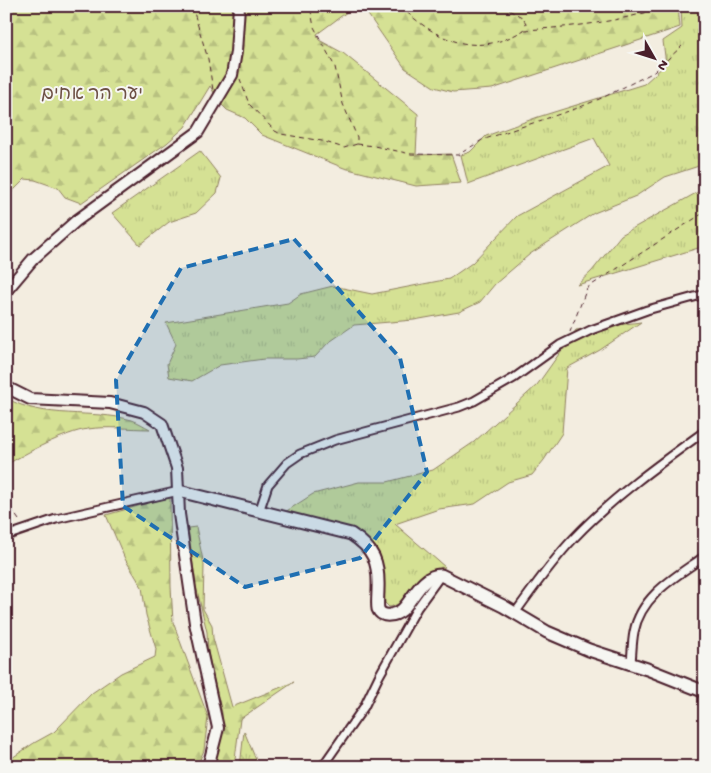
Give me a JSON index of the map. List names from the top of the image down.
{
  "parks": ["יער הר אחים"],
  "north": "bottom right"
}
